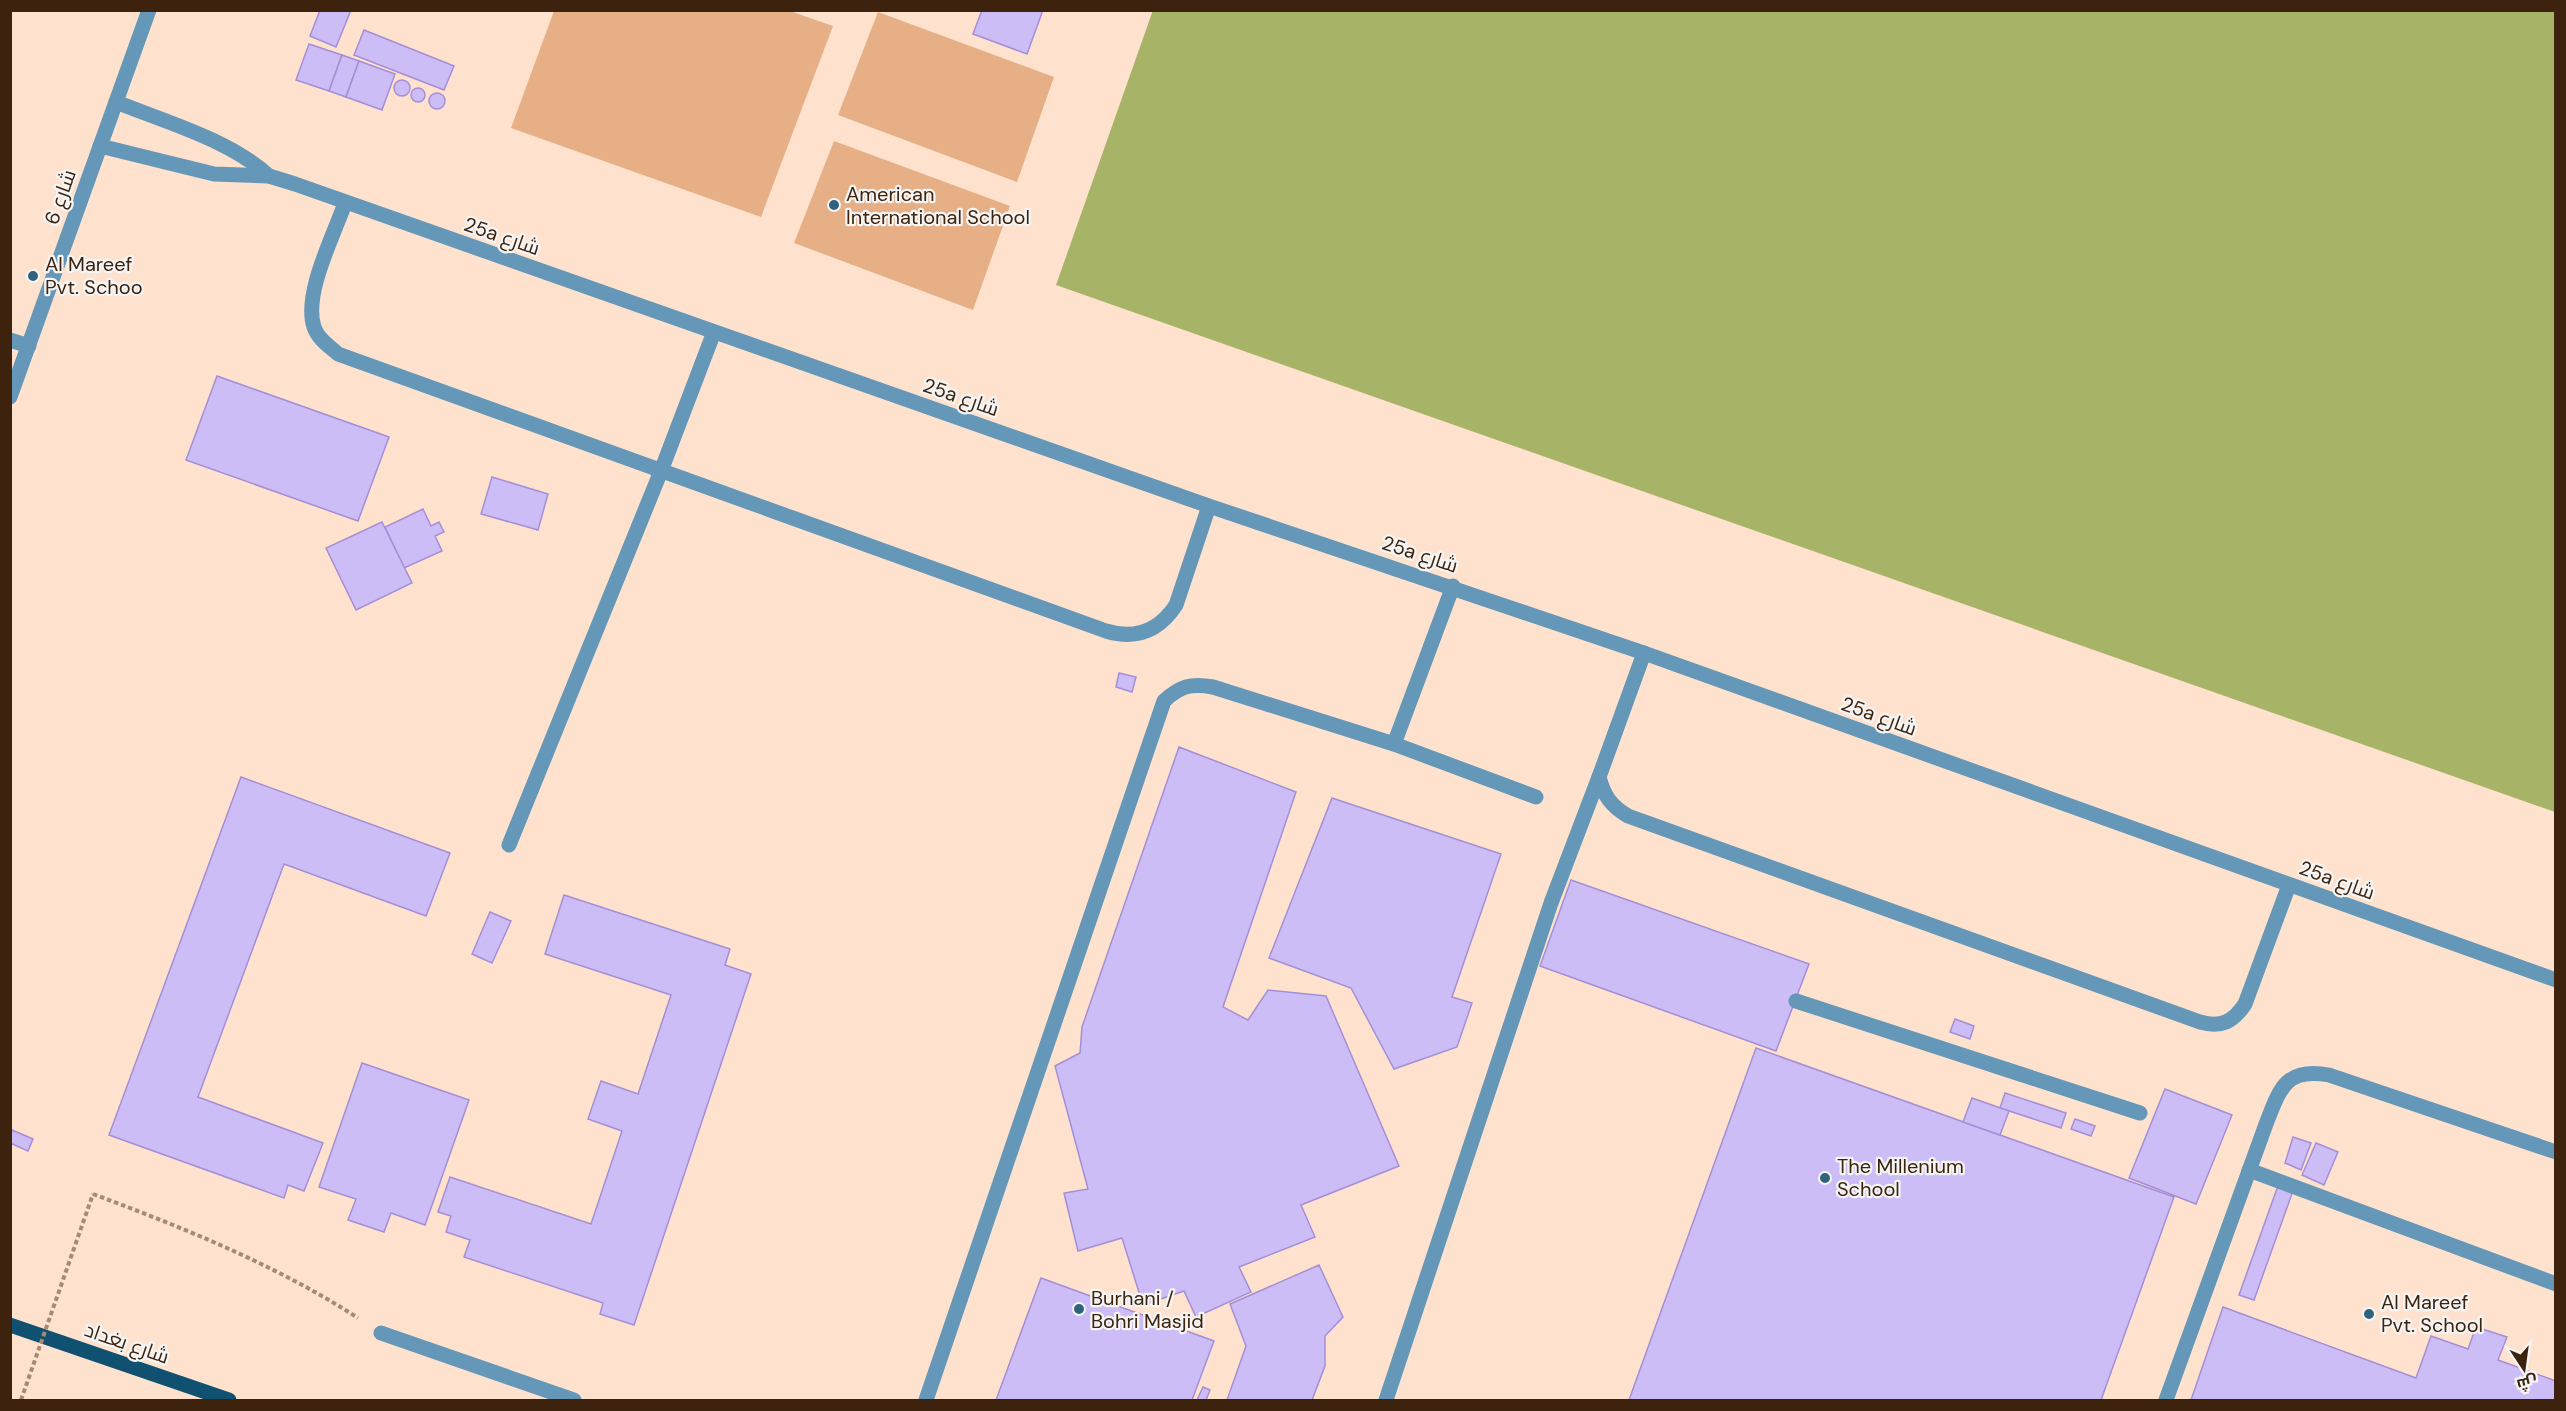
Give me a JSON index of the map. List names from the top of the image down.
{
  "streets": {
    "main road": ["شارع بغداد"],
    "street": ["شارع 6", "25a شارع"]
  },
  "crossings": [
    ["شارع 6", "25a شارع"]
  ],
  "places": [
    "American International School",
    "Al Mareef Pvt. Schoo",
    "The Millenium School",
    "Burhani / Bohri Masjid",
    "Al Mareef Pvt. School"
  ],
  "north": "bottom"
}
